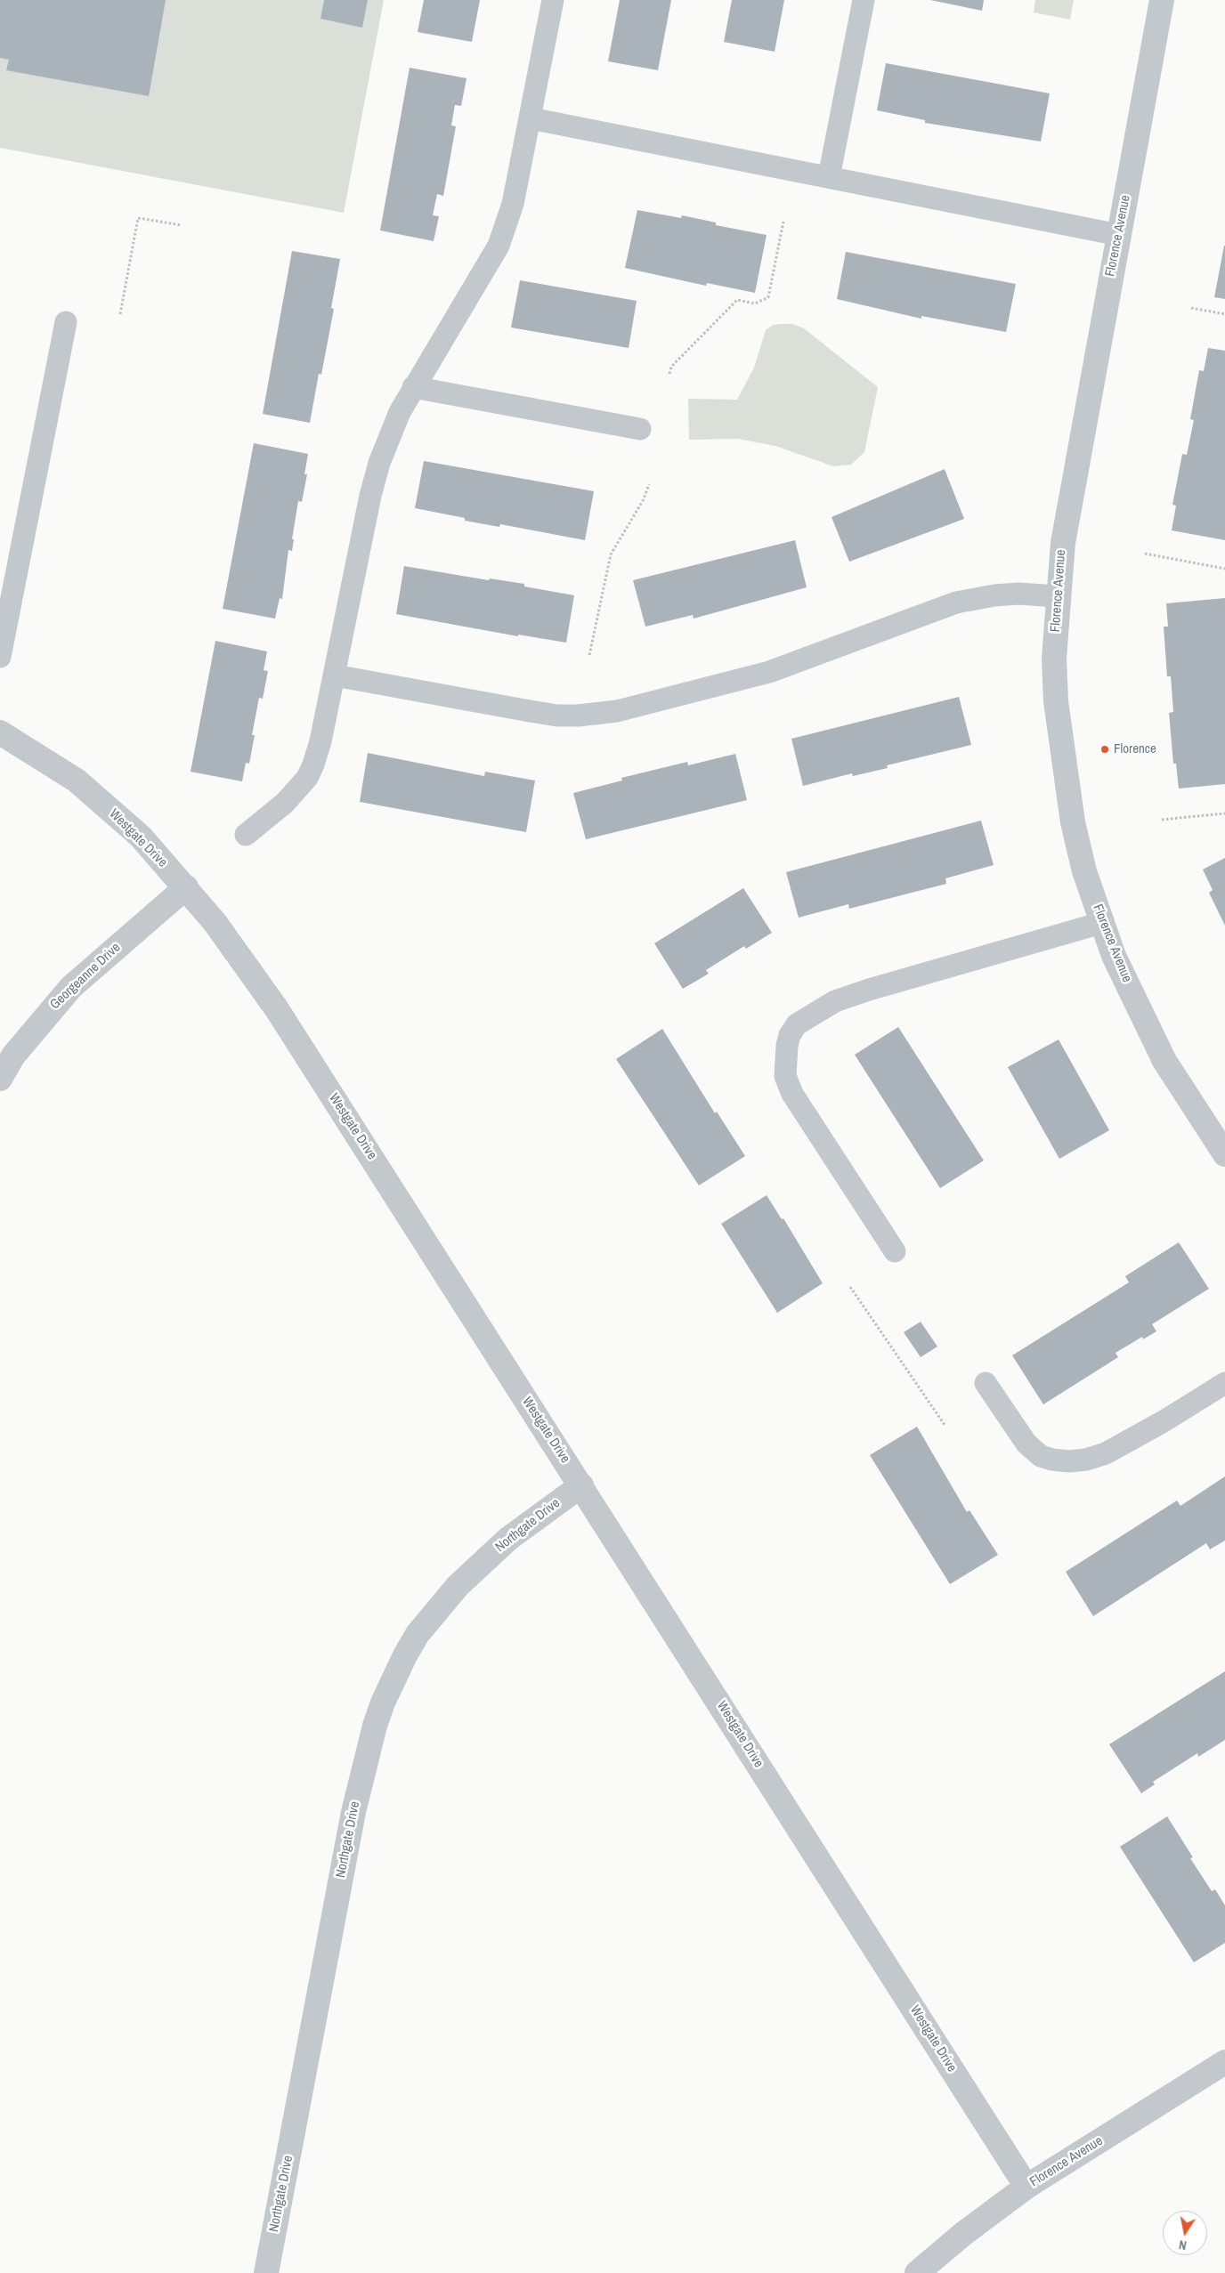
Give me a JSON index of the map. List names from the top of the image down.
{
  "streets": {
    "street": [
      "Florence Avenue",
      "Westgate Drive",
      "Georgeanne Drive",
      "Northgate Drive"
    ]
  },
  "crossings": [
    ["Florence Avenue", "Westgate Drive"],
    ["Westgate Drive", "Georgeanne Drive"],
    ["Westgate Drive", "Northgate Drive"]
  ],
  "places": ["Florence"],
  "north": "bottom"
}
